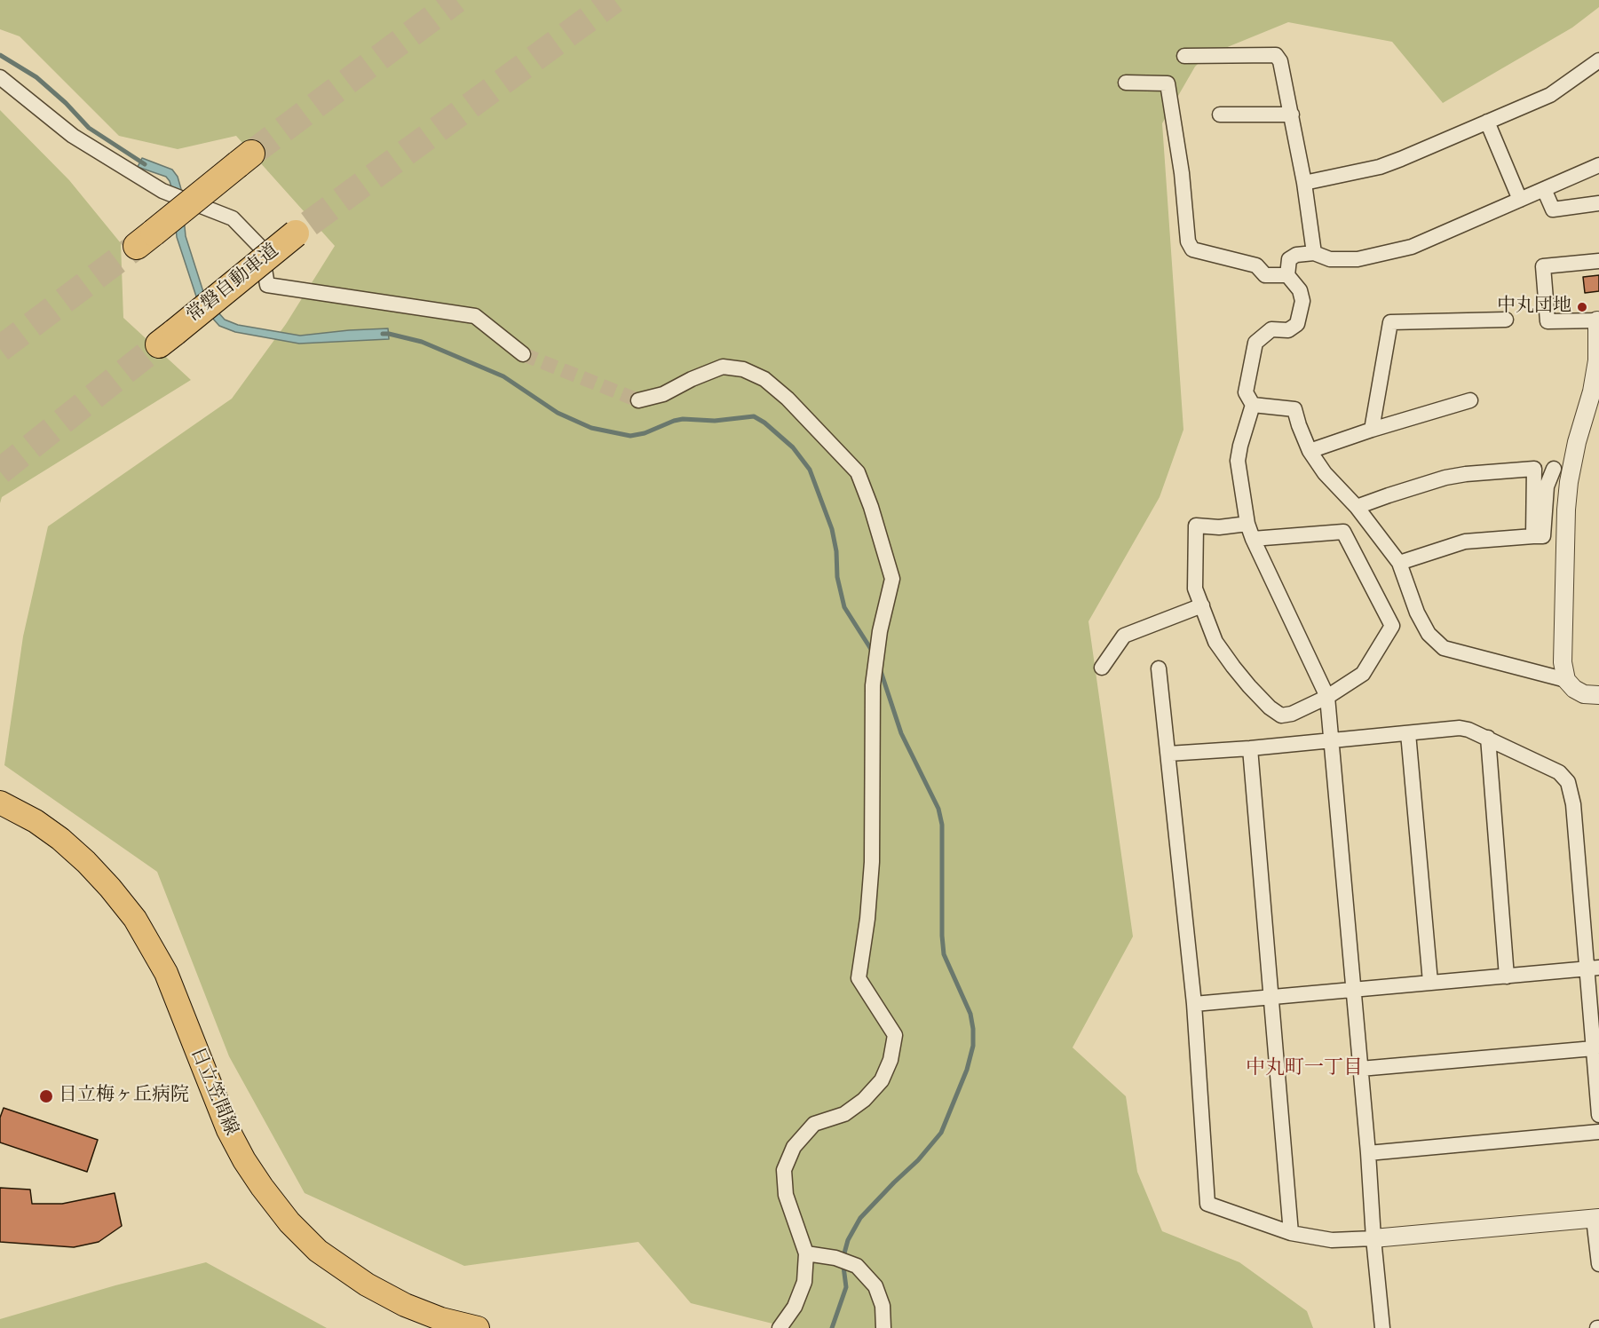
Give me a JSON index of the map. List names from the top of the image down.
{
  "streets": {
    "highway": ["常磐自動車道"],
    "main road": ["日立笠間線"]
  },
  "districts": ["中丸町一丁目"],
  "places": ["中丸団地", "日立梅ヶ丘病院"]
}
